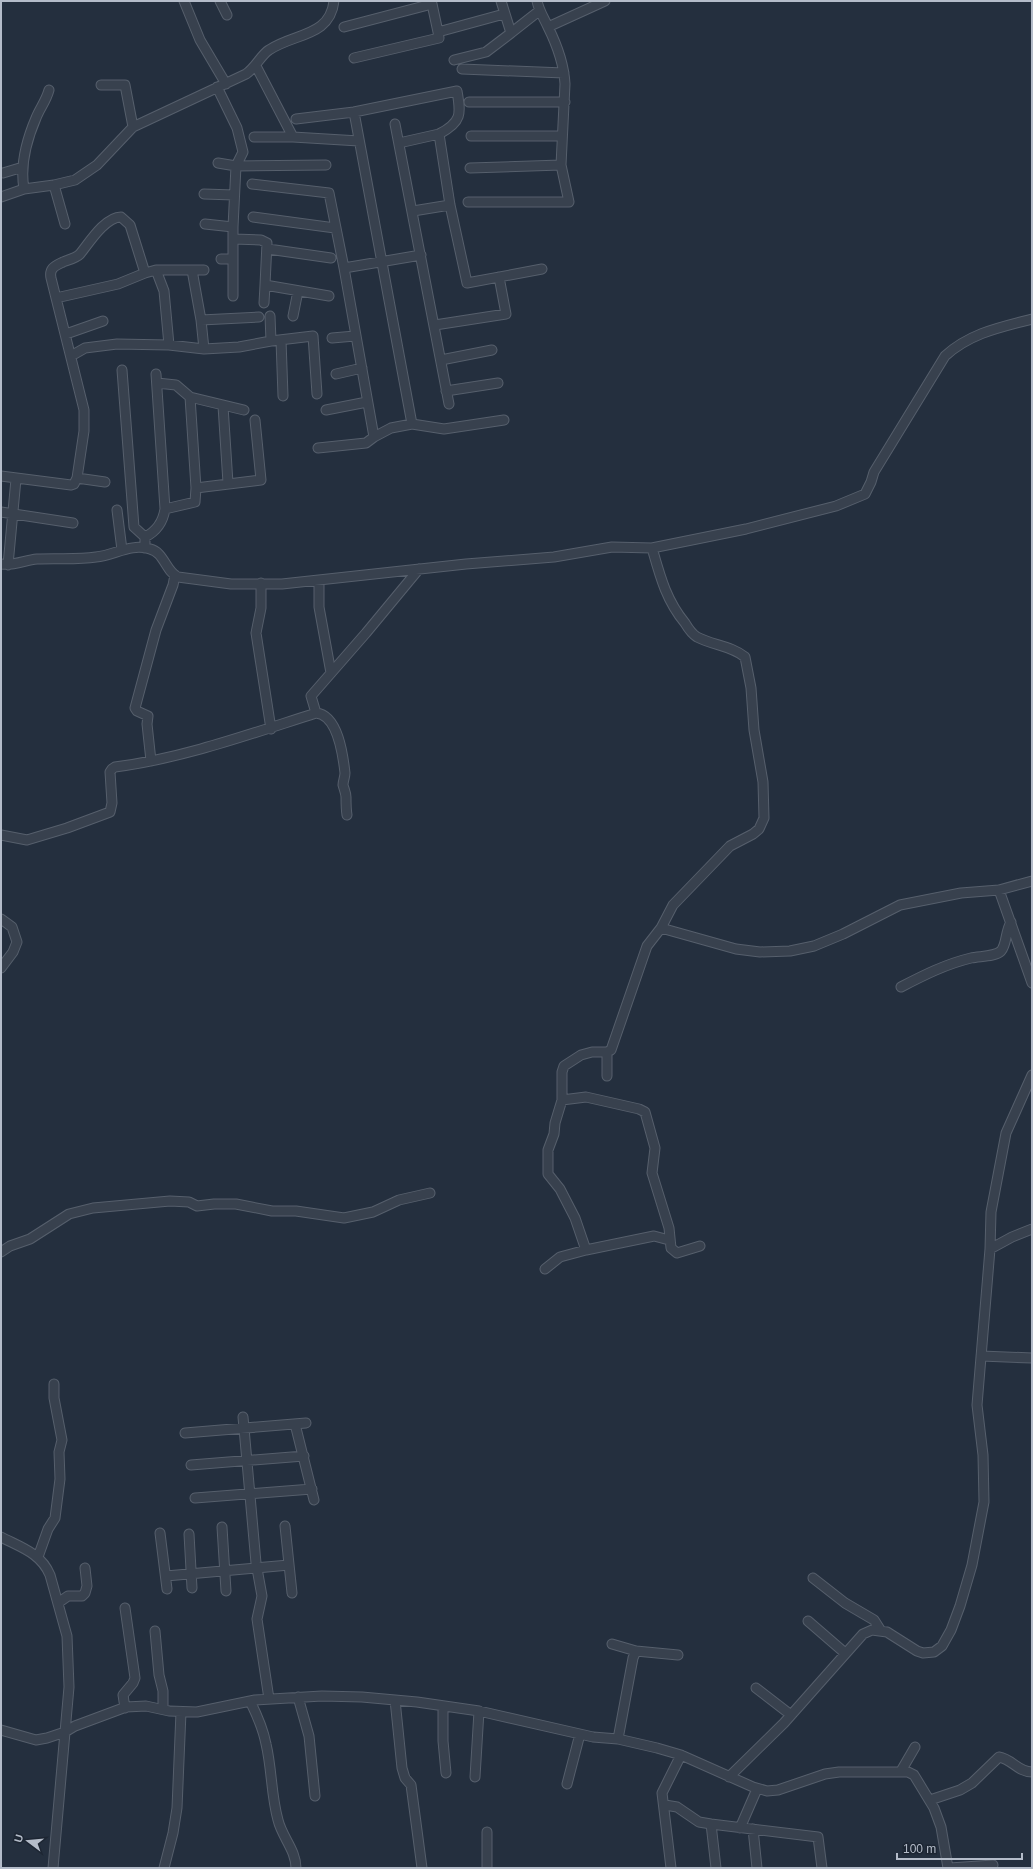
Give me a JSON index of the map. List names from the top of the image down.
{
  "scale_bar": "100 m",
  "north": "left"
}
